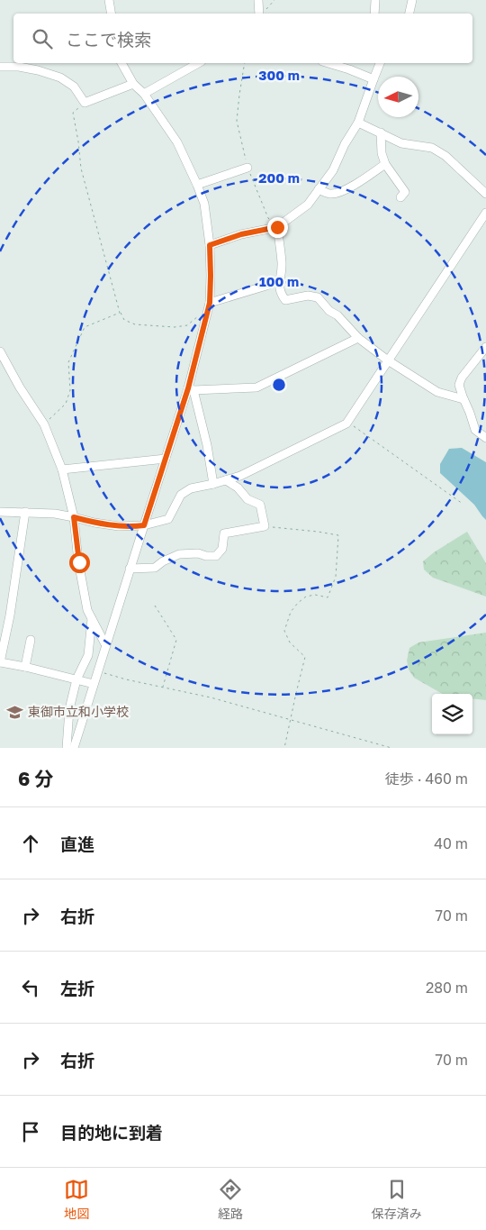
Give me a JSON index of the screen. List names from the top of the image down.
{
  "places": {
    "school or university": ["東御市立和小学校"]
  },
  "north": "left",
  "page": {
    "search": "ここで検索",
    "heading": ["6 分", "徒歩 · 460 m"],
    "list": [
      ["直進", "40 m"],
      ["右折", "70 m"],
      ["左折", "280 m"],
      ["右折", "70 m"],
      "目的地に到着"
    ],
    "nav": ["地図", "経路", "保存済み"]
  },
  "rings": ["300 m", "200 m", "100 m"]
}
